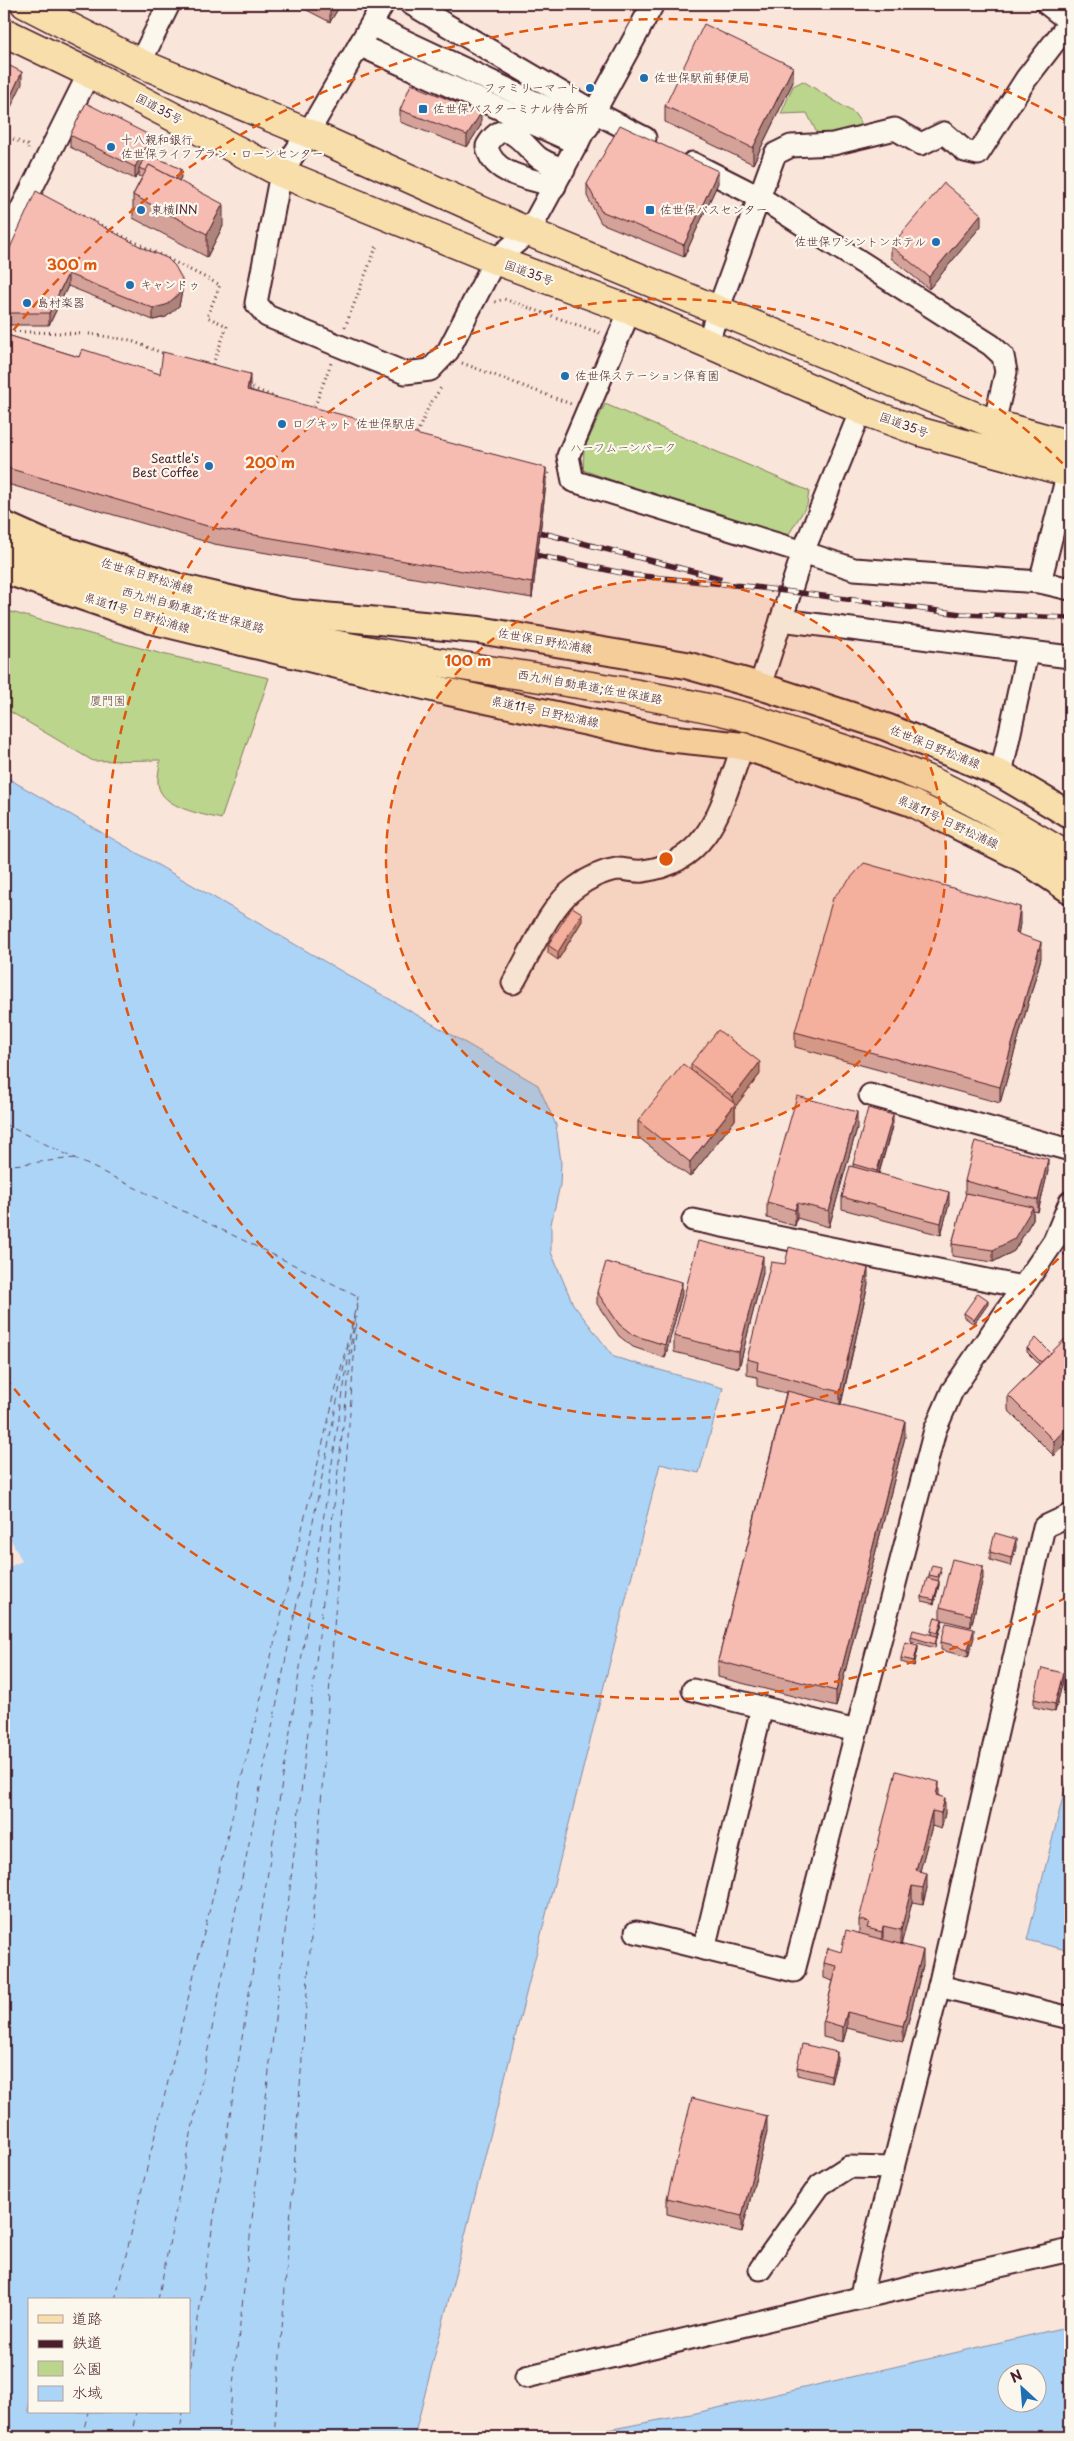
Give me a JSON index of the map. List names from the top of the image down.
{
  "streets": {
    "highway": ["国道35号", "西九州自動車道;佐世保道路"],
    "main road": ["佐世保日野松浦線", "県道11号 日野松浦線"]
  },
  "parks": ["ハーフムーンパーク", "厦門園"],
  "places": {
    "other": [
      "佐世保駅前郵便局",
      "ファミリーマート",
      "十八親和銀行 佐世保ライフプラン・ローンセンター",
      "東横INN",
      "佐世保ワシントンホテル",
      "キャンドゥ",
      "島村楽器",
      "佐世保ステーション保育園",
      "ログキット 佐世保駅店",
      "Seattle's Best Coffee"
    ],
    "transit": ["佐世保バスターミナル待合所", "佐世保バスセンター"]
  },
  "legend": [
    "道路",
    "鉄道",
    "公園",
    "水域"
  ],
  "north": "top left",
  "rings": ["300 m", "200 m", "100 m"]
}
